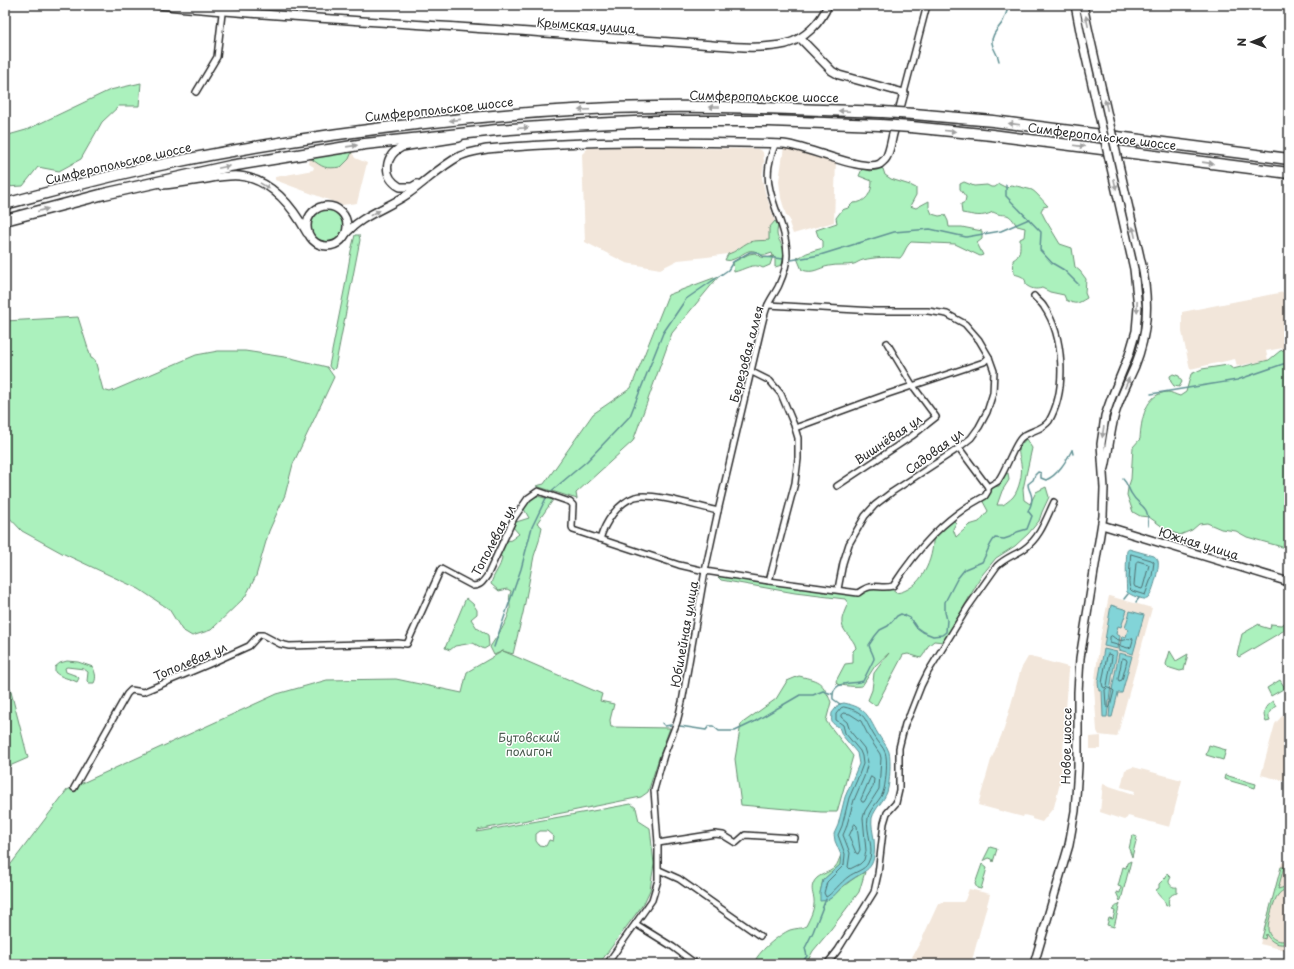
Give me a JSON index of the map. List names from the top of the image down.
{
  "streets": {
    "highway": ["Симферопольское шоссе"],
    "street": [
      "Крымская улица",
      "Березовая аллея",
      "Вишнёвая ул",
      "Садовая ул",
      "Тополевая ул",
      "Южная улица",
      "Юбилейная улица",
      "Новое шоссе"
    ]
  },
  "crossings": [
    ["Березовая аллея", "Садовая ул"],
    ["Березовая аллея", "Тополевая ул"],
    ["Березовая аллея", "Юбилейная улица"],
    ["Садовая ул", "Тополевая ул"],
    ["Тополевая ул", "Юбилейная улица"],
    ["Южная улица", "Новое шоссе"]
  ],
  "parks": ["Бутовский полигон"],
  "north": "left"
}
